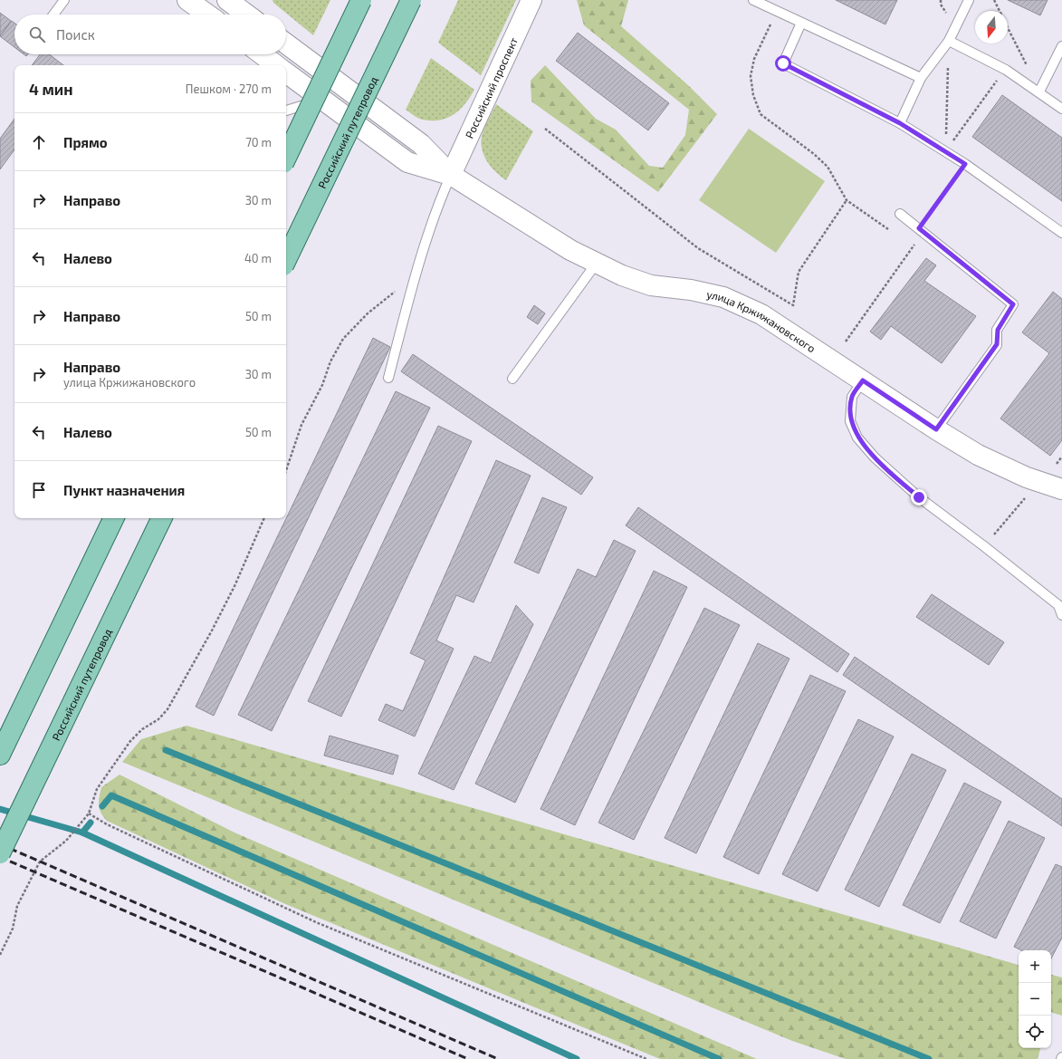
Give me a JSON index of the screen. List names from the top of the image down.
{
  "streets": {
    "main road": ["Российский путепровод"],
    "street": ["Российский проспект", "улица Кржижановского"]
  },
  "crossings": [
    ["Российский проспект", "улица Кржижановского"]
  ],
  "north": "bottom",
  "page": {
    "search": "Поиск",
    "heading": ["4 мин", "Пешком · 270 m"],
    "list": [
      ["Прямо", "70 m"],
      ["Направо", "30 m"],
      ["Налево", "40 m"],
      ["Направо", "50 m"],
      ["Направо", "улица Кржижановского", "30 m"],
      ["Налево", "50 m"],
      "Пункт назначения"
    ],
    "map_buttons": ["+", "−"]
  }
}
